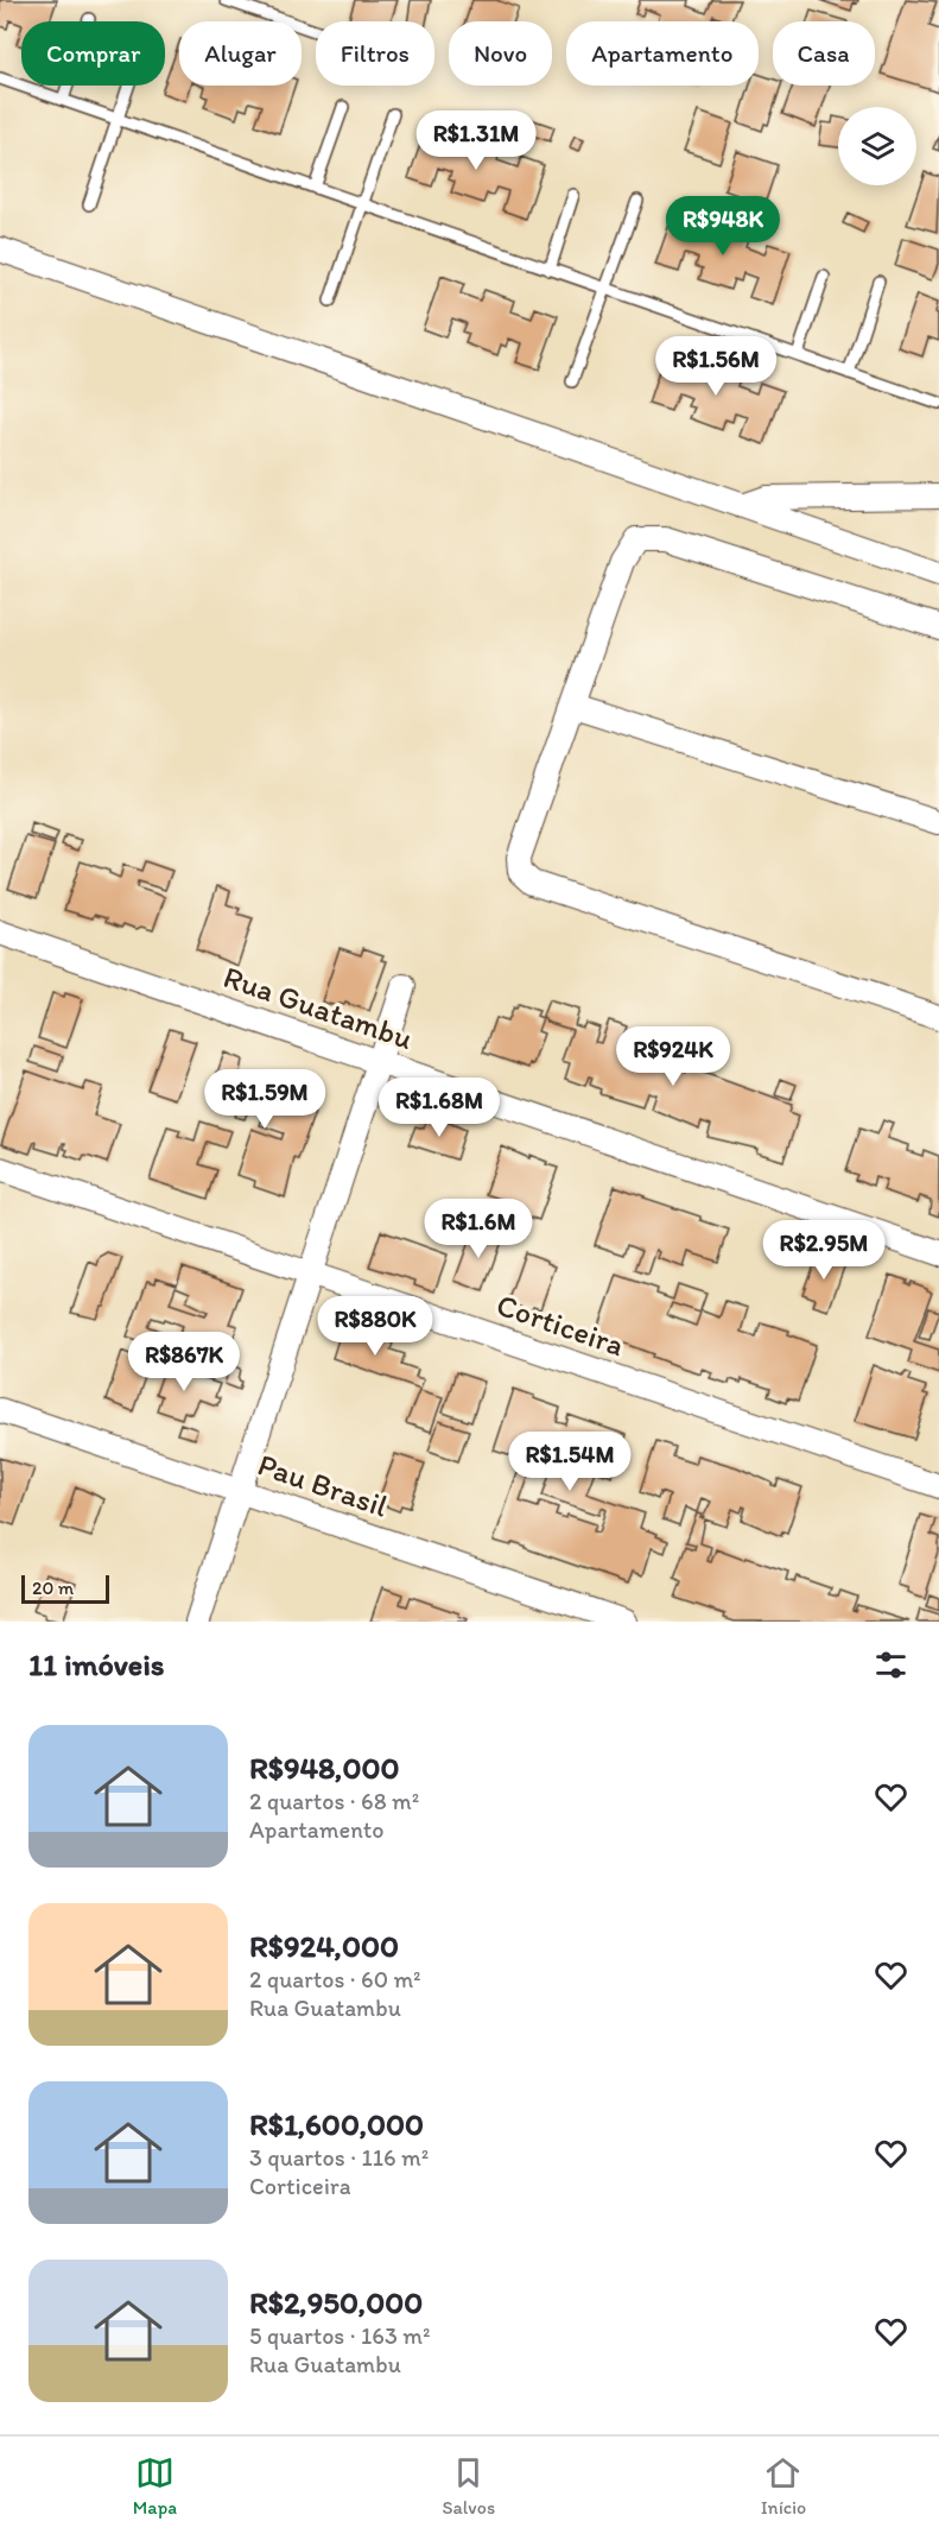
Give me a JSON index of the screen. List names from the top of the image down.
{
  "streets": {
    "street": ["Rua Guatambu", "Corticeira", "Pau Brasil"]
  },
  "scale_bar": "20 m",
  "page": {
    "chip": [
      "Comprar",
      "Alugar",
      "Filtros",
      "Novo",
      "Apartamento",
      "Casa"
    ],
    "price": [
      "R$1.31M",
      "R$948K",
      "R$1.56M",
      "R$924K",
      "R$1.59M",
      "R$1.68M",
      "R$1.6M",
      "R$2.95M",
      "R$880K",
      "R$867K",
      "R$1.54M"
    ],
    "scale": "20 m",
    "heading": "11 imóveis",
    "list": [
      {
        "name": "R$948,000",
        "note": "2 quartos · 68 m² · Apartamento"
      },
      {
        "name": "R$924,000",
        "note": "2 quartos · 60 m² · Rua Guatambu"
      },
      {
        "name": "R$1,600,000",
        "note": "3 quartos · 116 m² · Corticeira"
      },
      {
        "name": "R$2,950,000",
        "note": "5 quartos · 163 m² · Rua Guatambu"
      }
    ],
    "tabs": ["Mapa", "Salvos", "Início"]
  }
}
